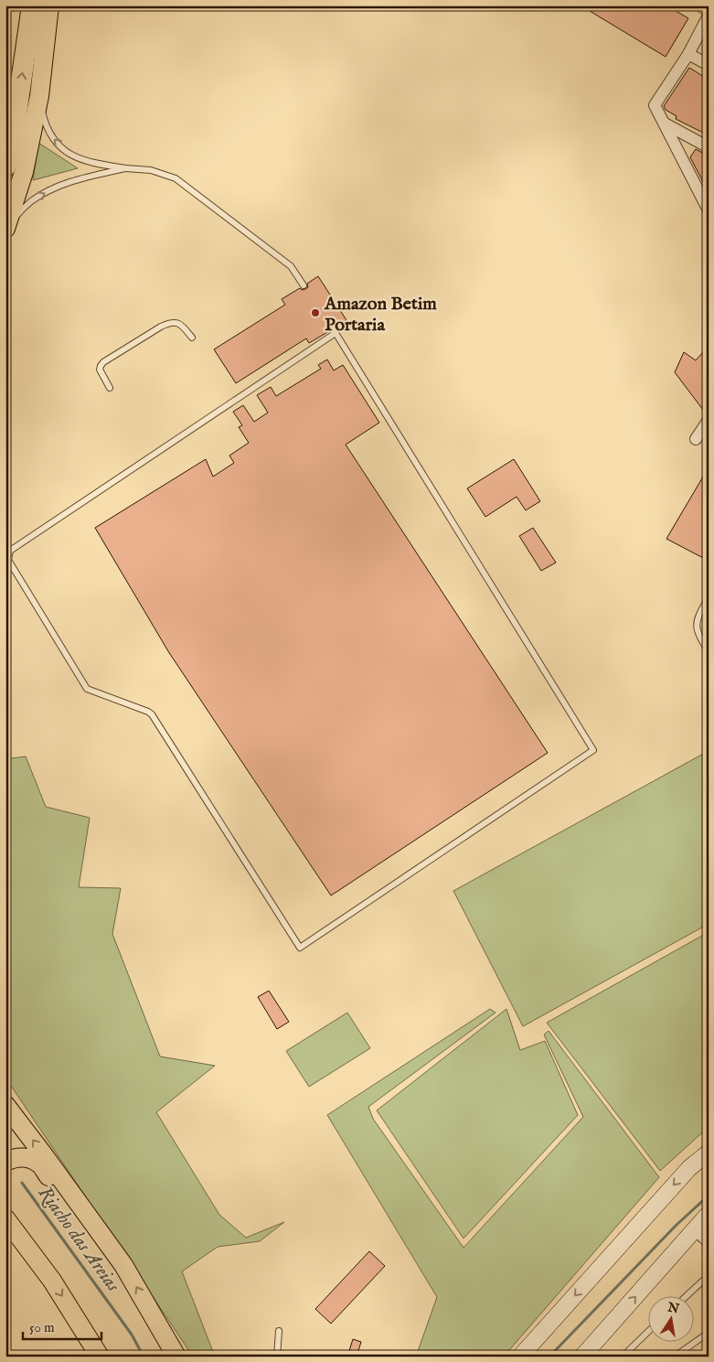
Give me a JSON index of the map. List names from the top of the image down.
{
  "water": ["Riacho das Areias"],
  "places": ["Amazon Betim Portaria"],
  "scale_bar": "50 m",
  "north": "top"
}
